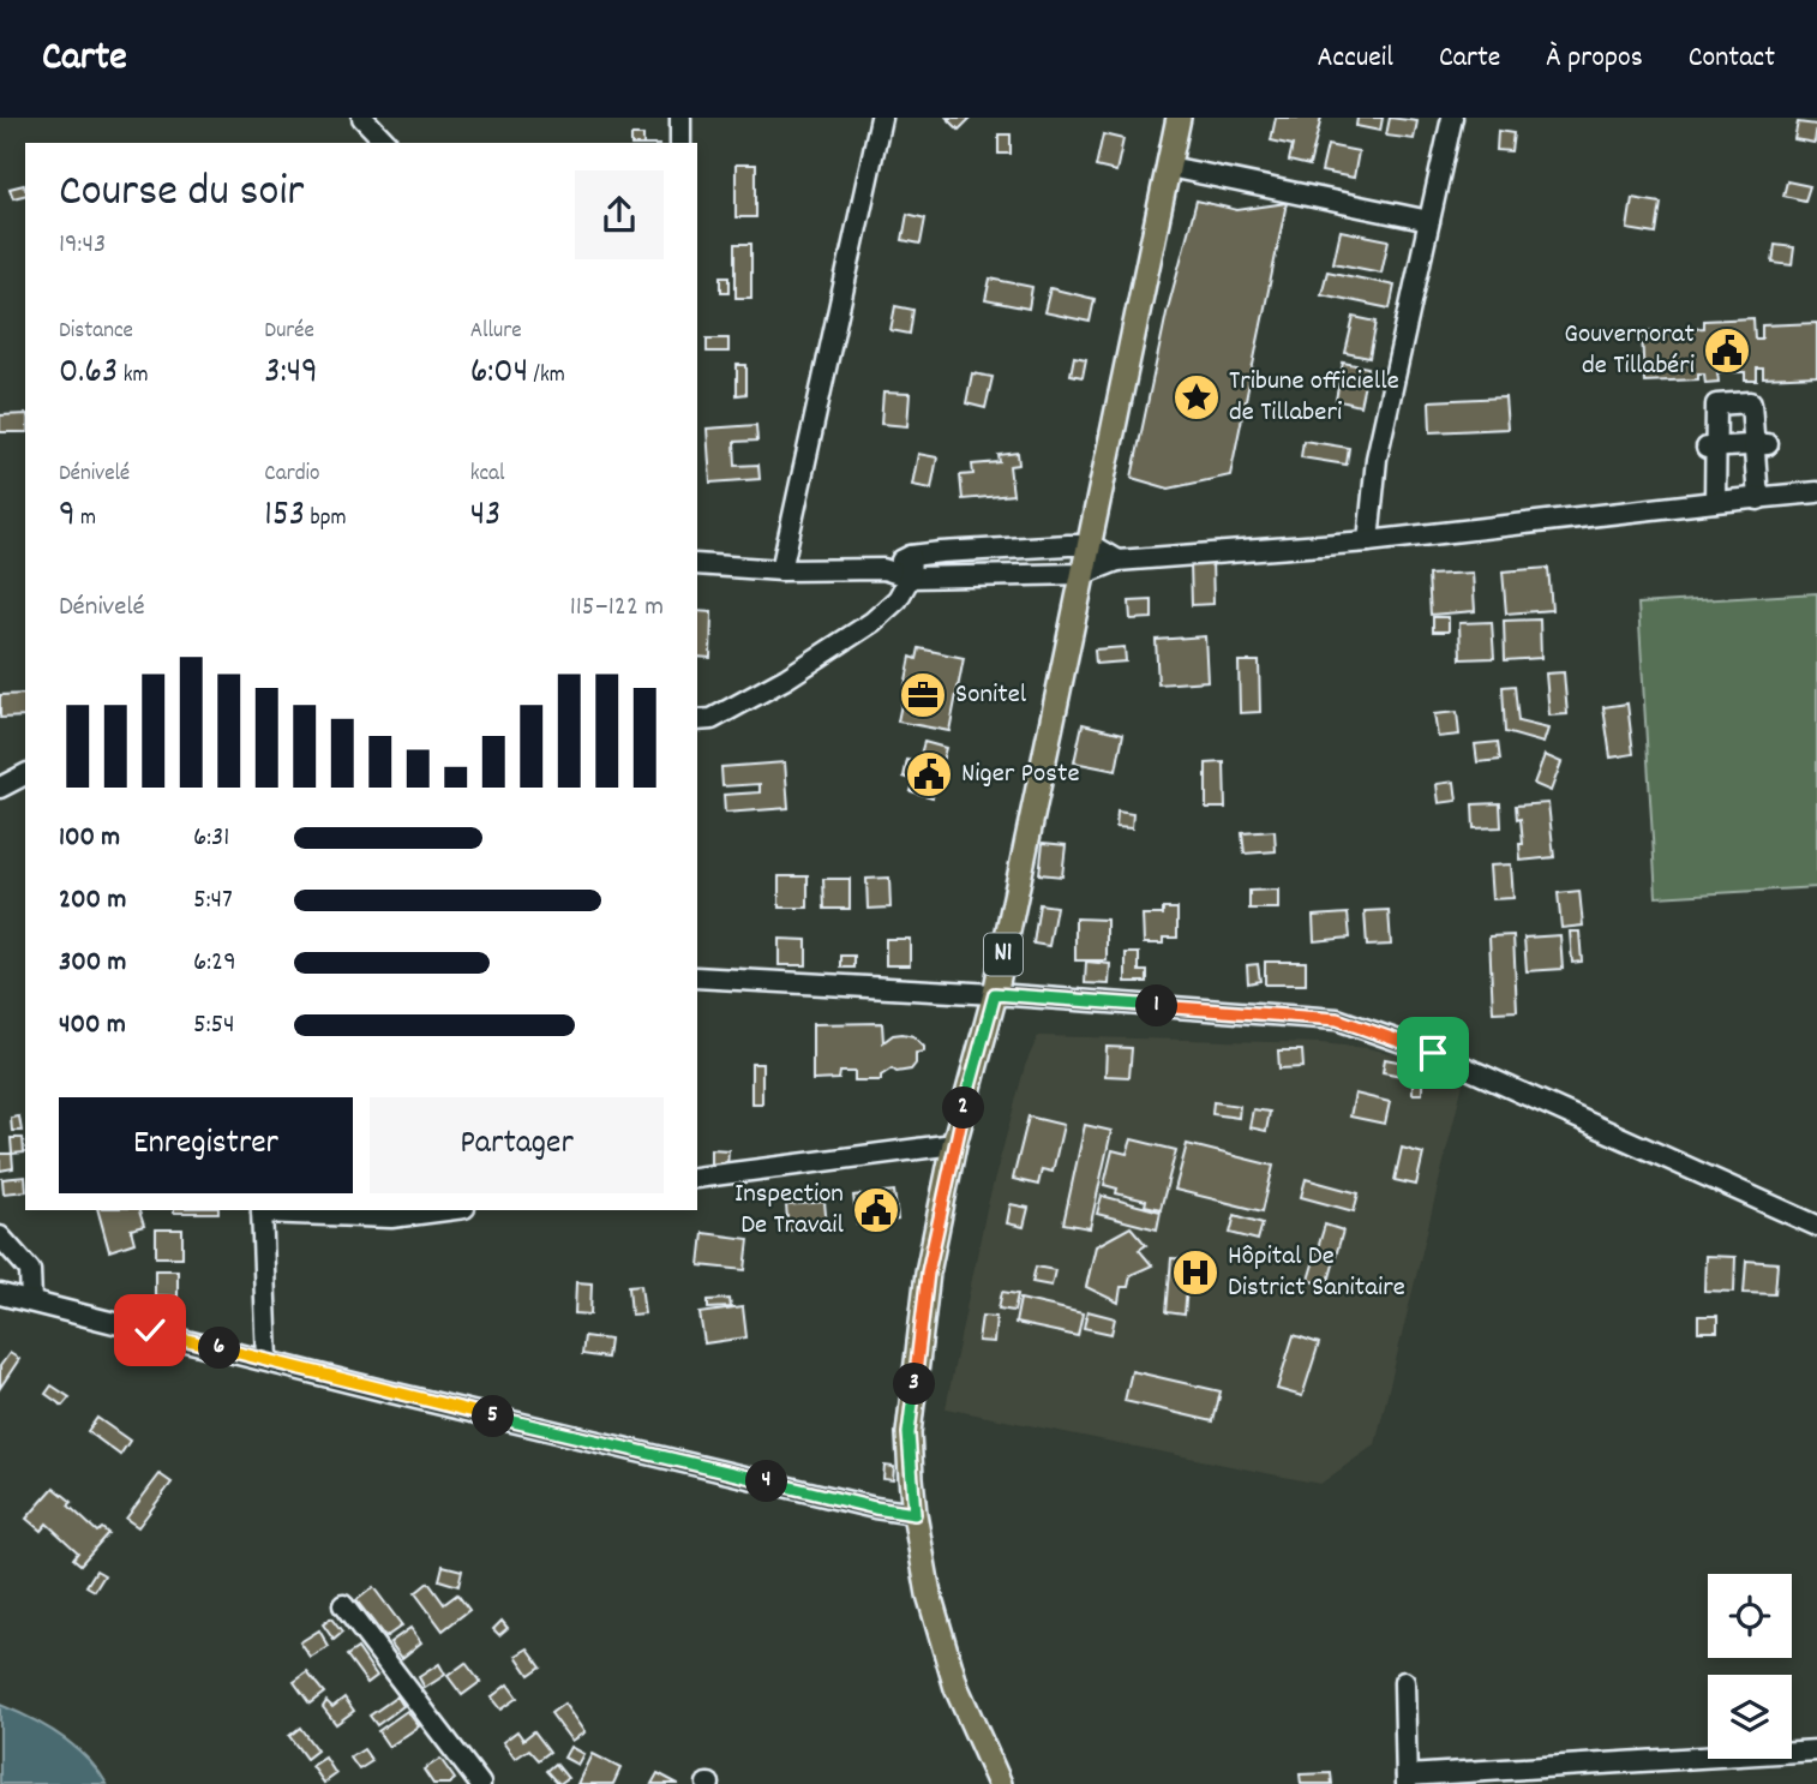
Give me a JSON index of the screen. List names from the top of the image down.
{
  "streets": {
    "main road": ["N1"]
  },
  "places": {
    "public building": ["Gouvernorat de Tillabéri", "Niger Poste", "Inspection De Travail"],
    "place": ["Tribune officielle de Tillaberi"],
    "office": ["Sonitel"],
    "hospital": ["Hôpital De District Sanitaire"]
  },
  "page": {
    "header": "Carte",
    "nav": [
      "Accueil",
      "Carte",
      "À propos",
      "Contact"
    ],
    "heading": ["Course du soir", "19:43"],
    "stats": [
      ["Distance", "0.63 km"],
      ["Durée", "3:49"],
      ["Allure", "6:04 /km"],
      ["Dénivelé", "9 m"],
      ["Cardio", "153 bpm"],
      ["kcal", "43"]
    ],
    "chart": ["Dénivelé", "115–122 m"],
    "list": [
      {
        "name": "100 m",
        "note": "6:31"
      },
      {
        "name": "200 m",
        "note": "5:47"
      },
      {
        "name": "300 m",
        "note": "6:29"
      },
      {
        "name": "400 m",
        "note": "5:54"
      }
    ],
    "pins": [
      "1",
      "2",
      "6",
      "3",
      "5",
      "4"
    ],
    "buttons": ["Enregistrer", "Partager"]
  }
}
